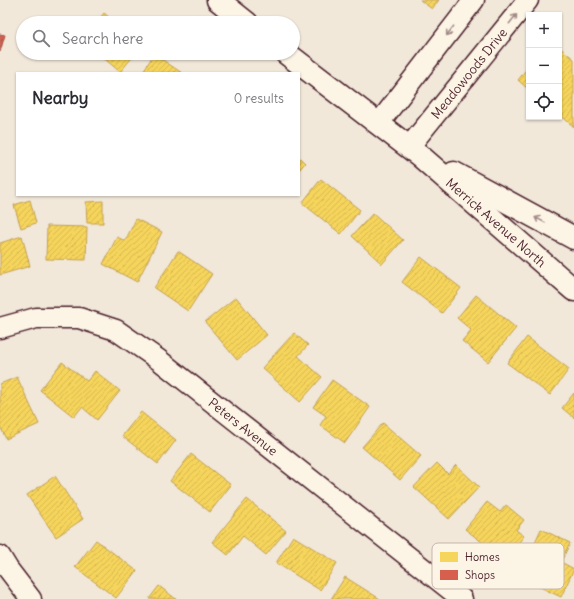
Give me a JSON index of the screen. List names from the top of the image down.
{
  "streets": {
    "main road": ["Merrick Avenue North"],
    "street": ["Meadowoods Drive", "Peters Avenue"]
  },
  "crossings": [
    ["Meadowoods Drive", "Merrick Avenue North"]
  ],
  "legend": ["Homes", "Shops"],
  "page": {
    "map_buttons": ["+", "−"],
    "search": "Search here",
    "heading": ["Nearby", "0 results"]
  }
}
